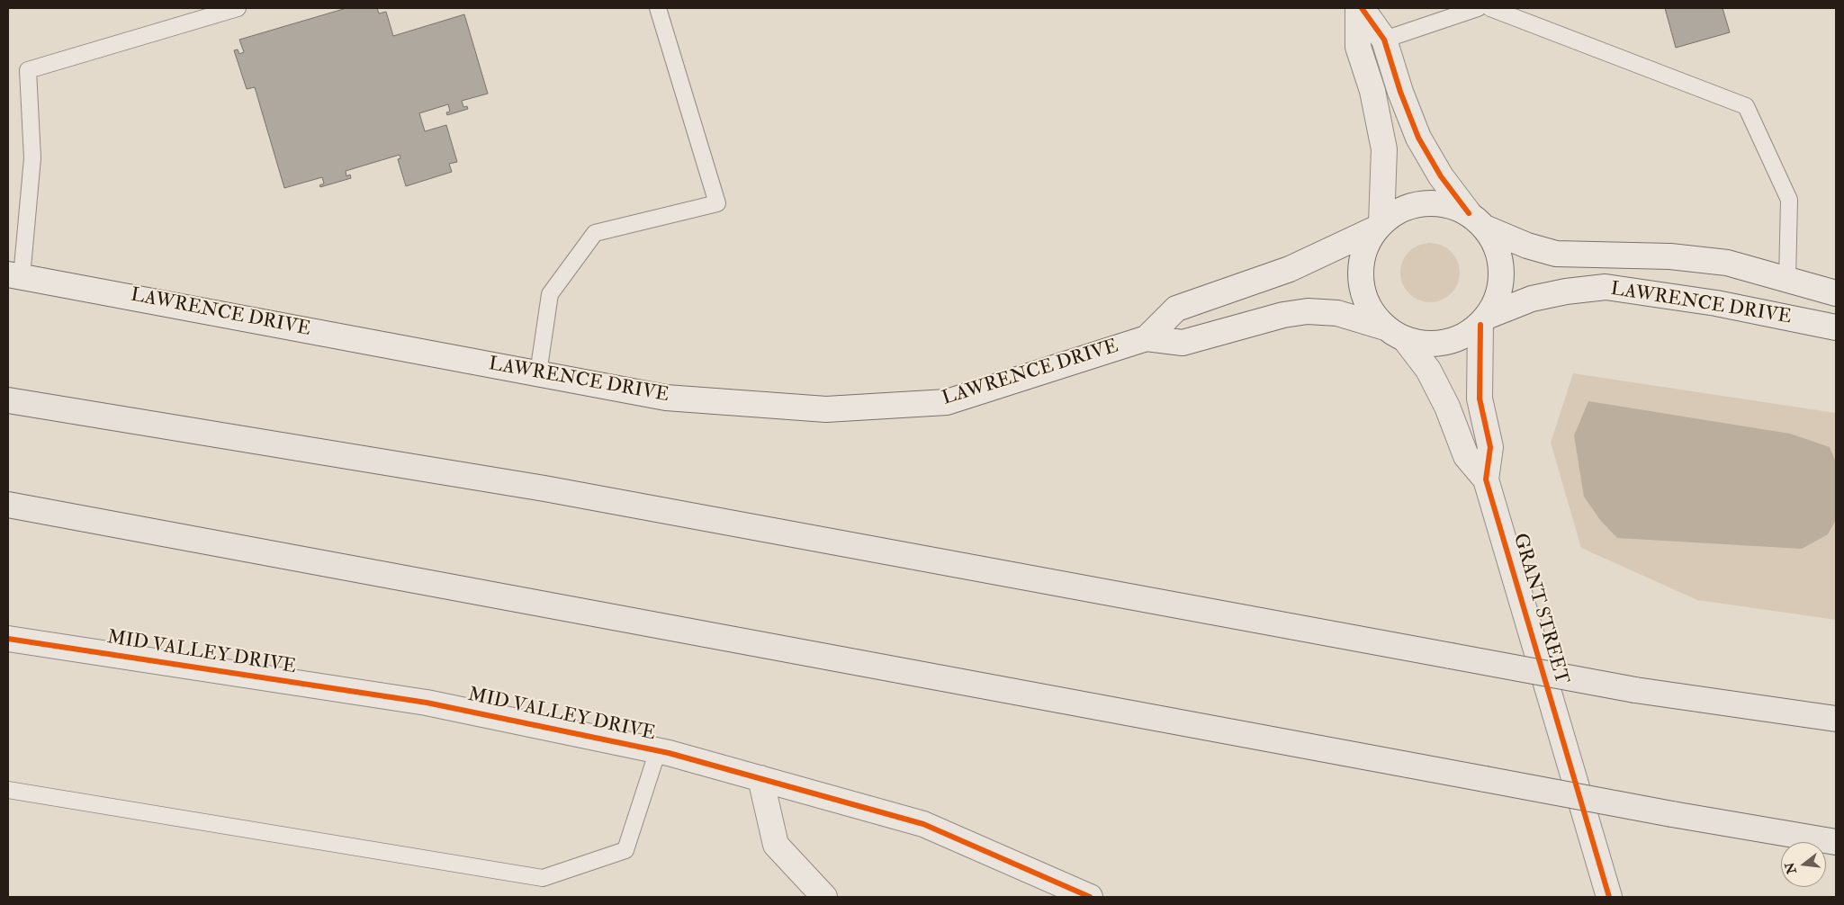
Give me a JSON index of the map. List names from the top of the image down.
{
  "streets": {
    "main road": ["LAWRENCE DRIVE", "GRANT STREET", "MID VALLEY DRIVE"]
  },
  "crossings": [
    ["LAWRENCE DRIVE", "GRANT STREET"]
  ],
  "north": "left"
}
